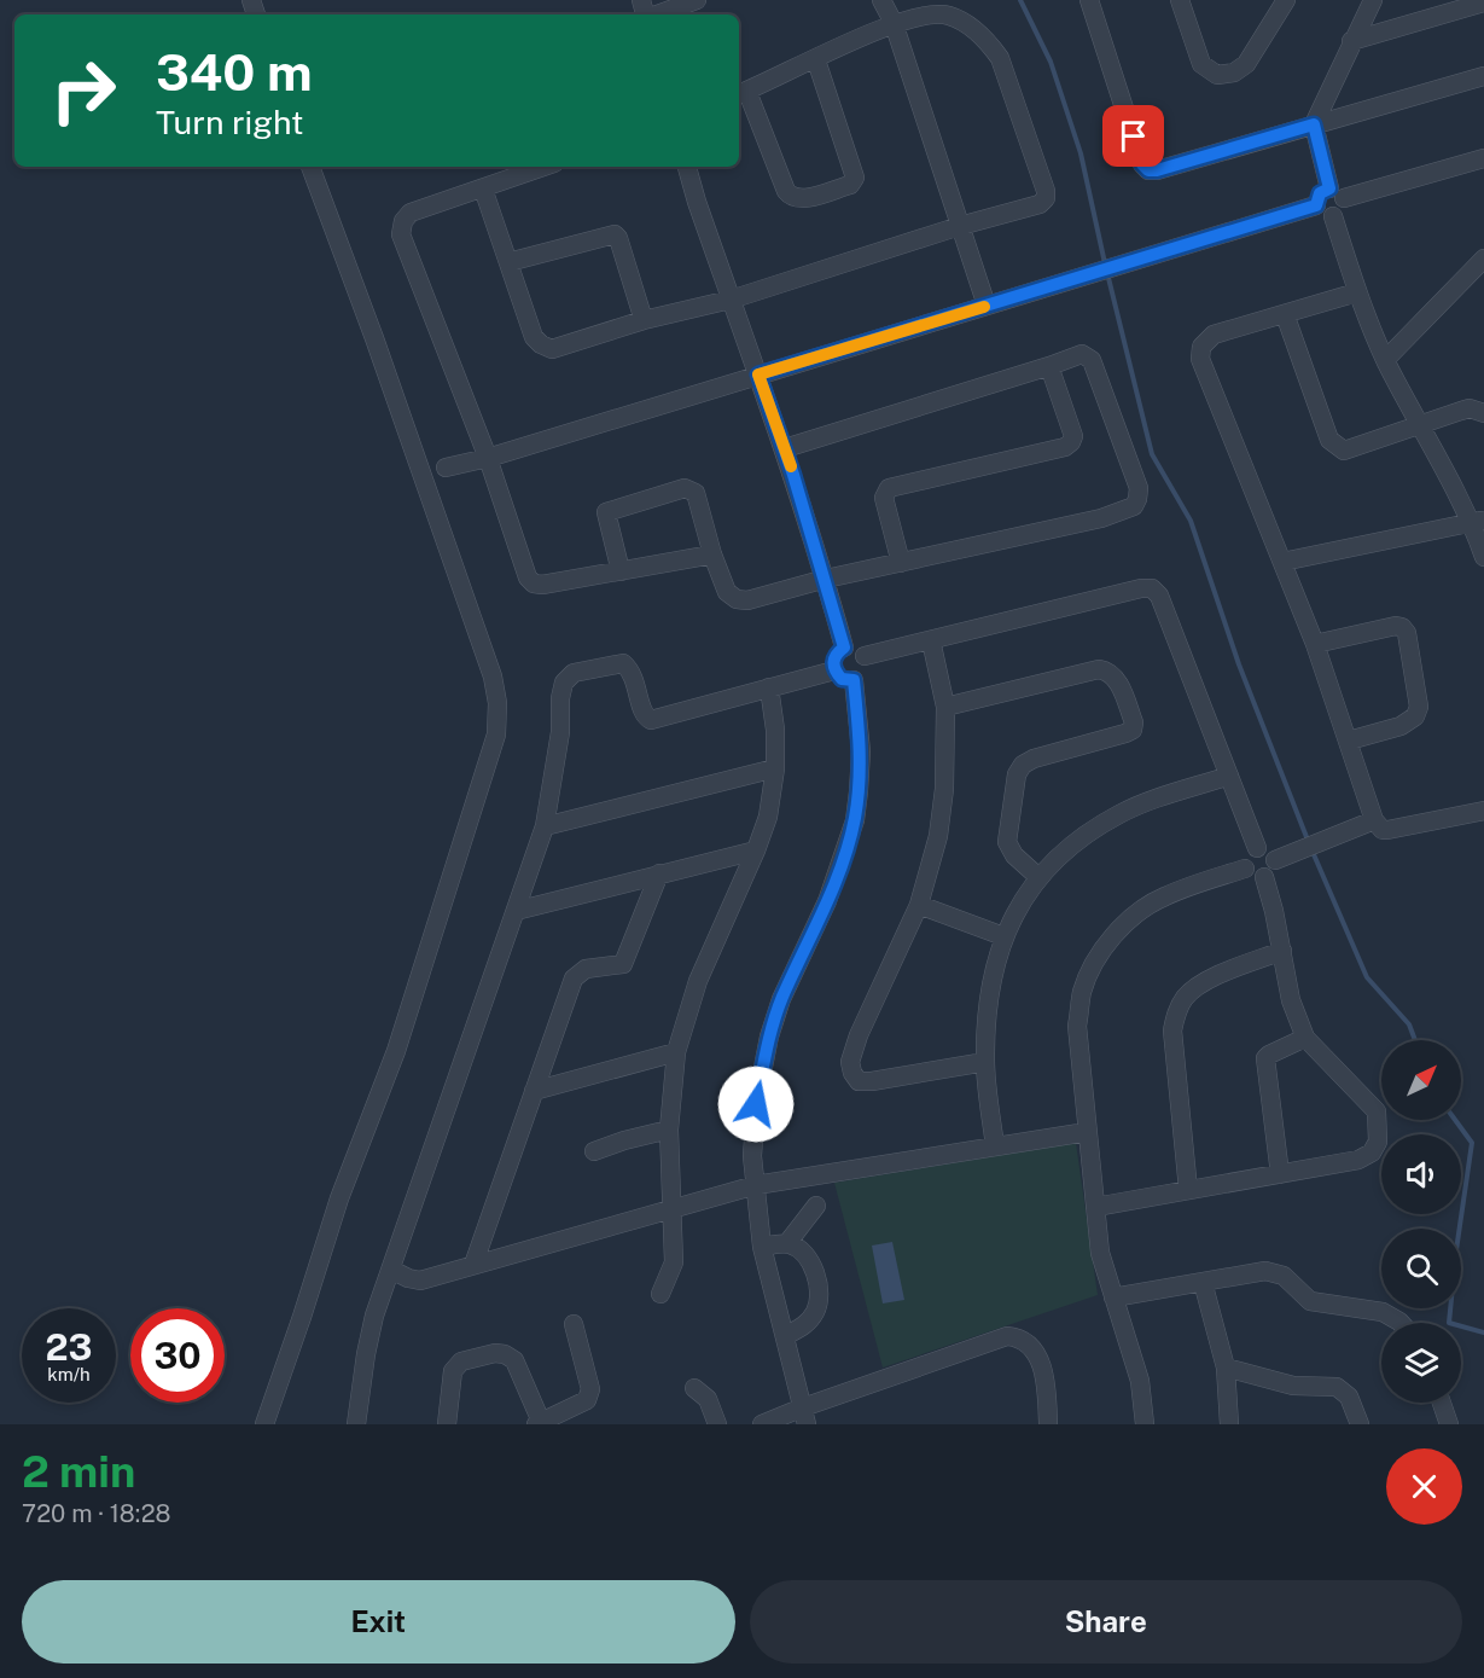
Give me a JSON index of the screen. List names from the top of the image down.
{
  "north": "top right",
  "page": {
    "turn": ["340 m", "Turn right"],
    "speed": "23 km/h",
    "limit": "30",
    "heading": ["2 min", "720 m · 18:28"],
    "buttons": ["Exit", "Share"]
  }
}
